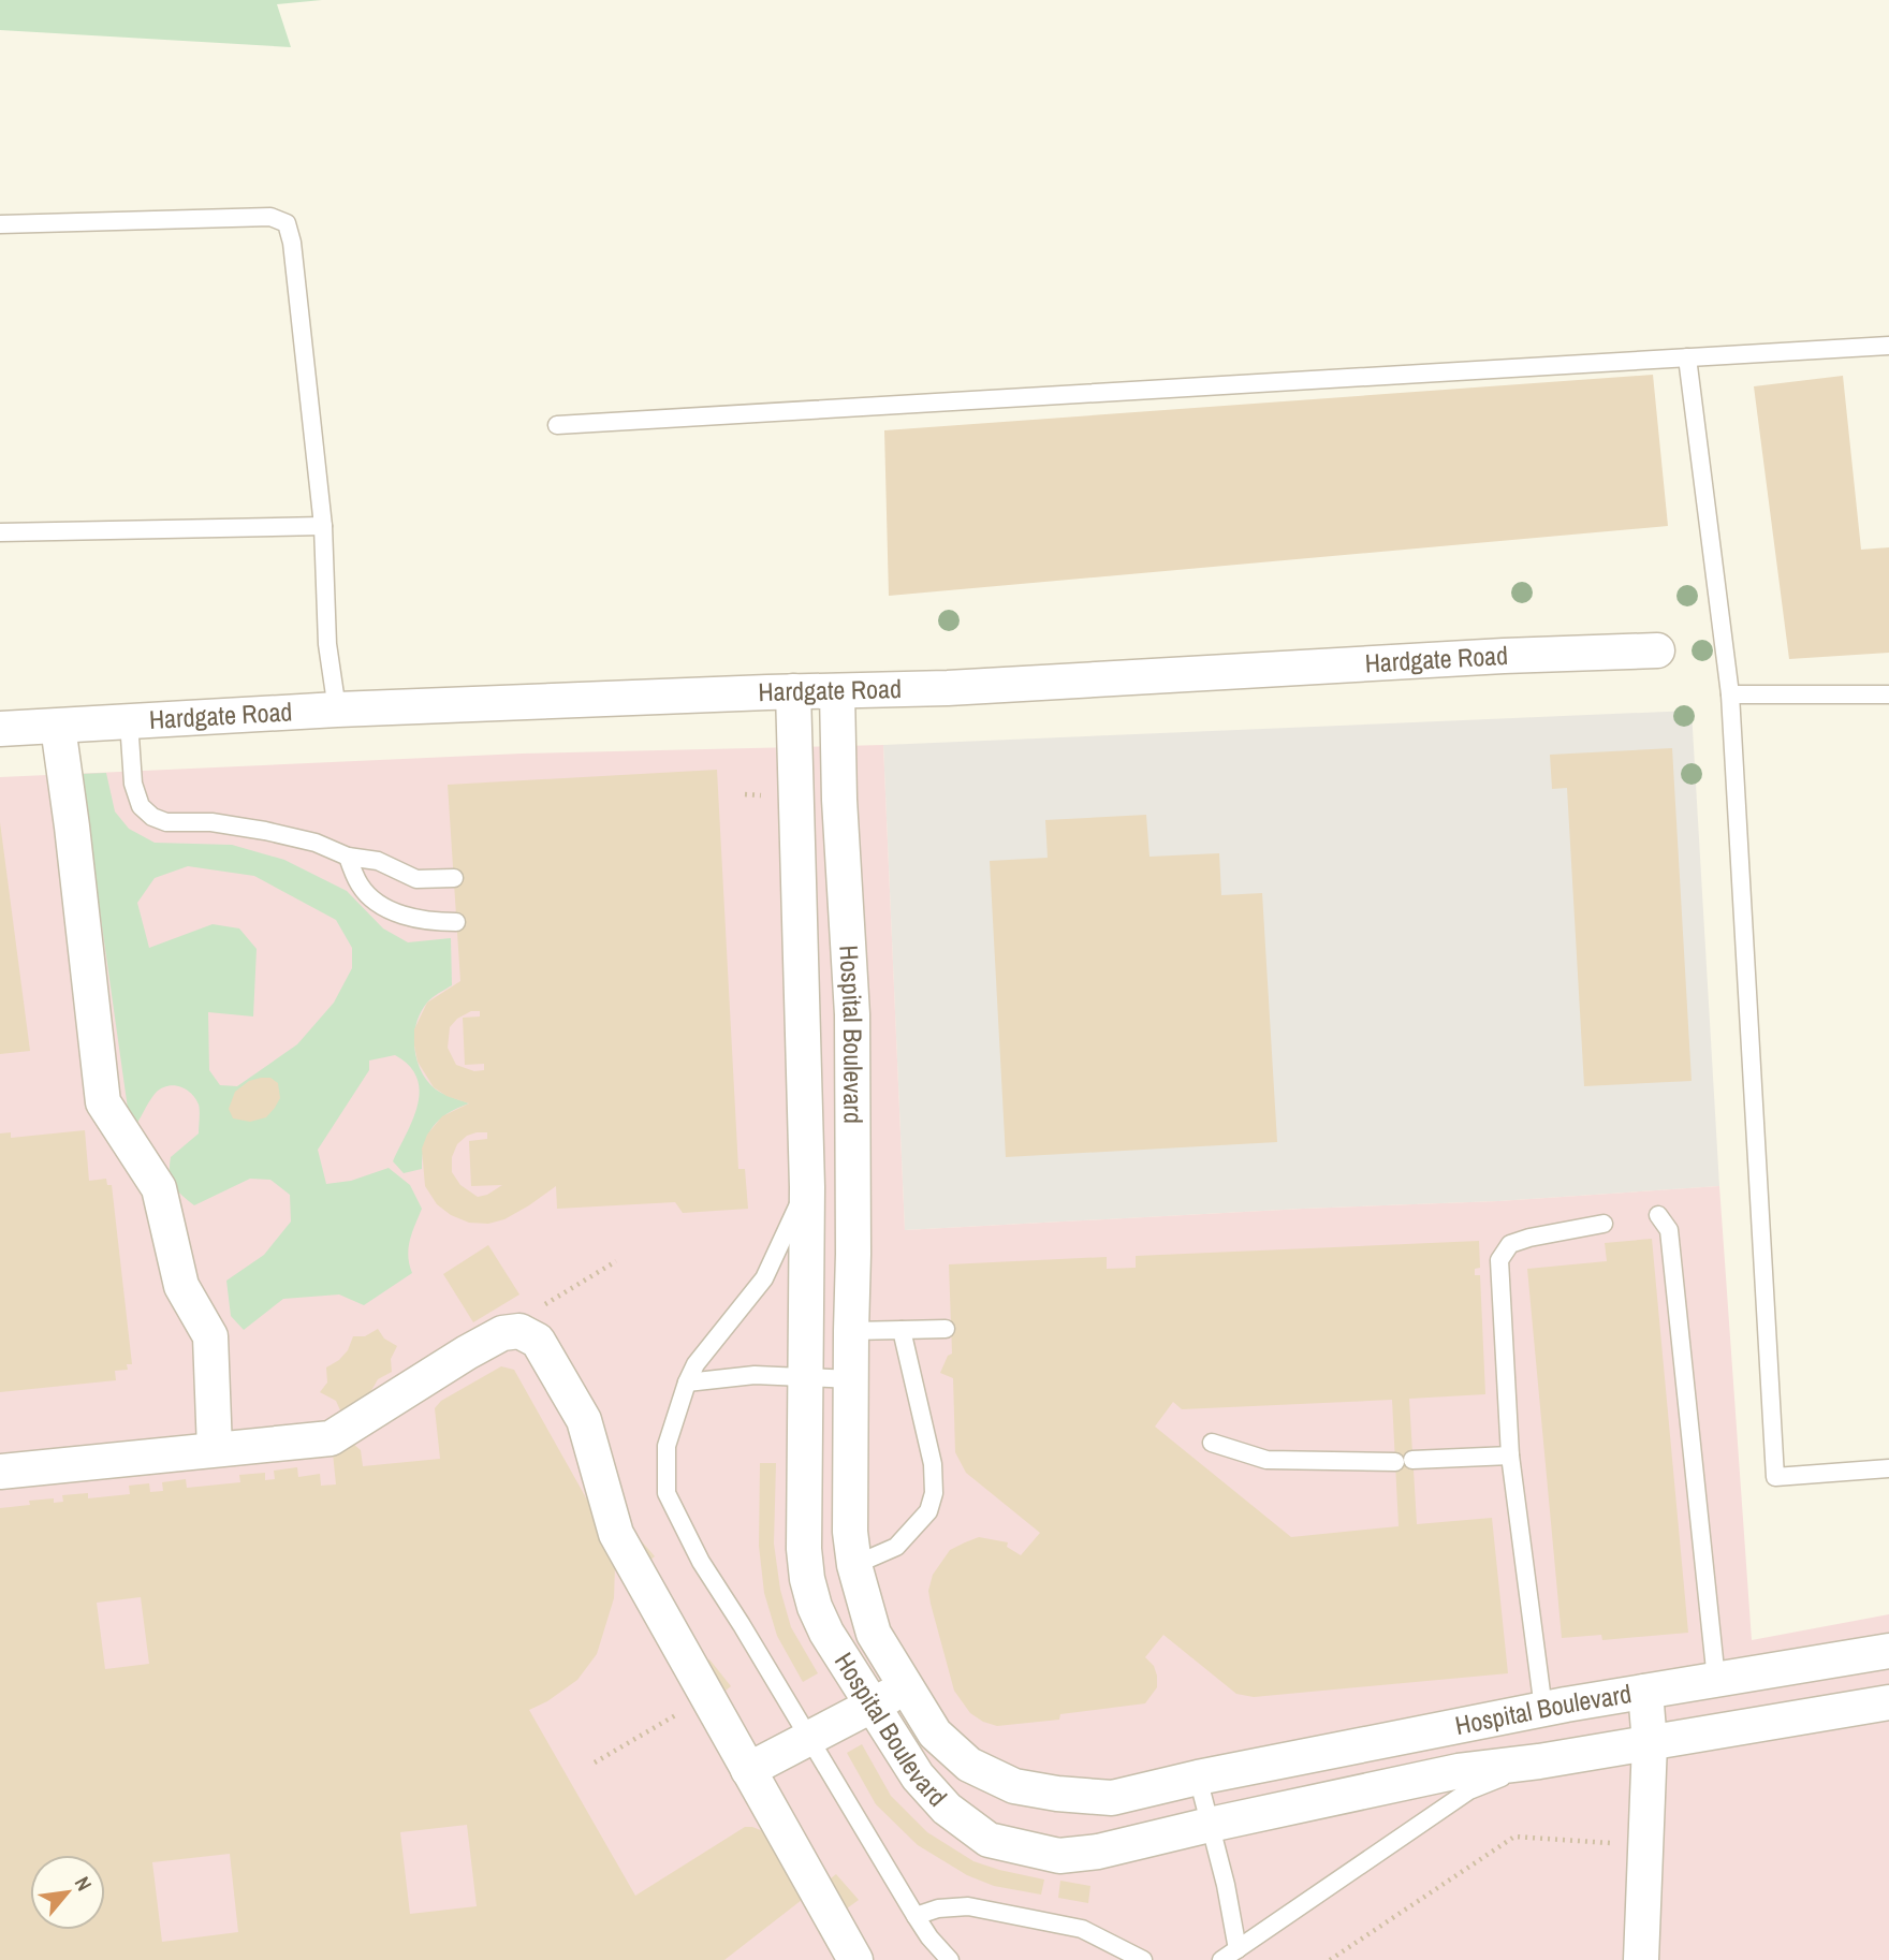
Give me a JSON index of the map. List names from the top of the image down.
{
  "streets": {
    "street": ["Hardgate Road", "Hospital Boulevard"]
  },
  "crossings": [
    ["Hardgate Road", "Hospital Boulevard"]
  ],
  "north": "top right"
}
